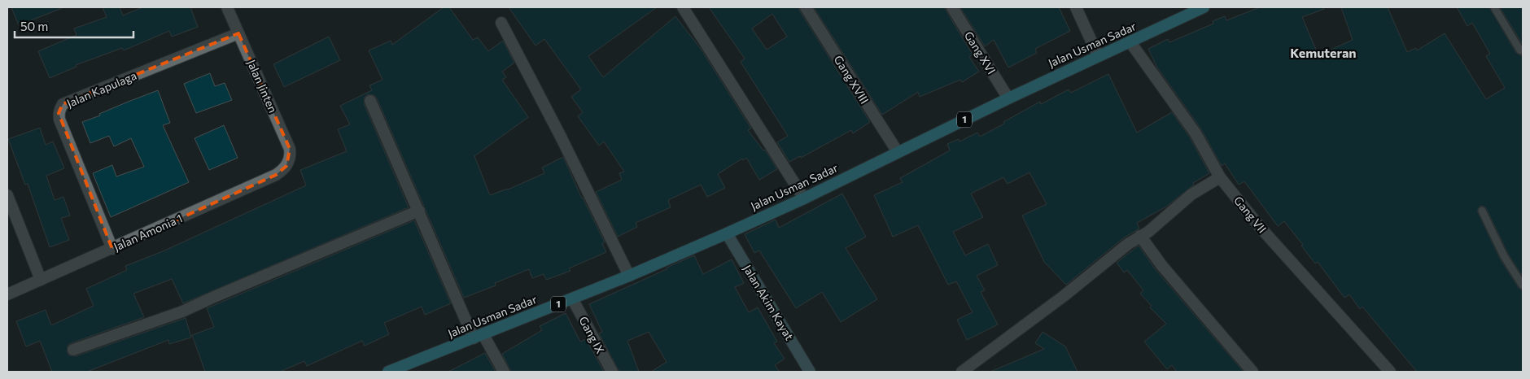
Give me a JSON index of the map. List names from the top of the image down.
{
  "streets": {
    "highway": ["Jalan Usman Sadar", "1"],
    "main road": ["Jalan Akim Kayat"],
    "street": [
      "Gang XVI",
      "Gang XVIII",
      "Jalan Jinten",
      "Jalan Kapulaga",
      "Gang VII",
      "Jalan Amonia 1",
      "Gang IX"
    ]
  },
  "crossings": [
    ["Jalan Usman Sadar", "Gang XVI"],
    ["Jalan Usman Sadar", "Gang XVIII"],
    ["Jalan Usman Sadar", "Gang VII"],
    ["Jalan Usman Sadar", "Jalan Akim Kayat"],
    ["Jalan Usman Sadar", "Gang IX"],
    ["Jalan Jinten", "Jalan Kapulaga"],
    ["Jalan Jinten", "Jalan Amonia 1"],
    ["Jalan Kapulaga", "Jalan Amonia 1"]
  ],
  "districts": ["Kemuteran"],
  "scale_bar": "50 m"
}
